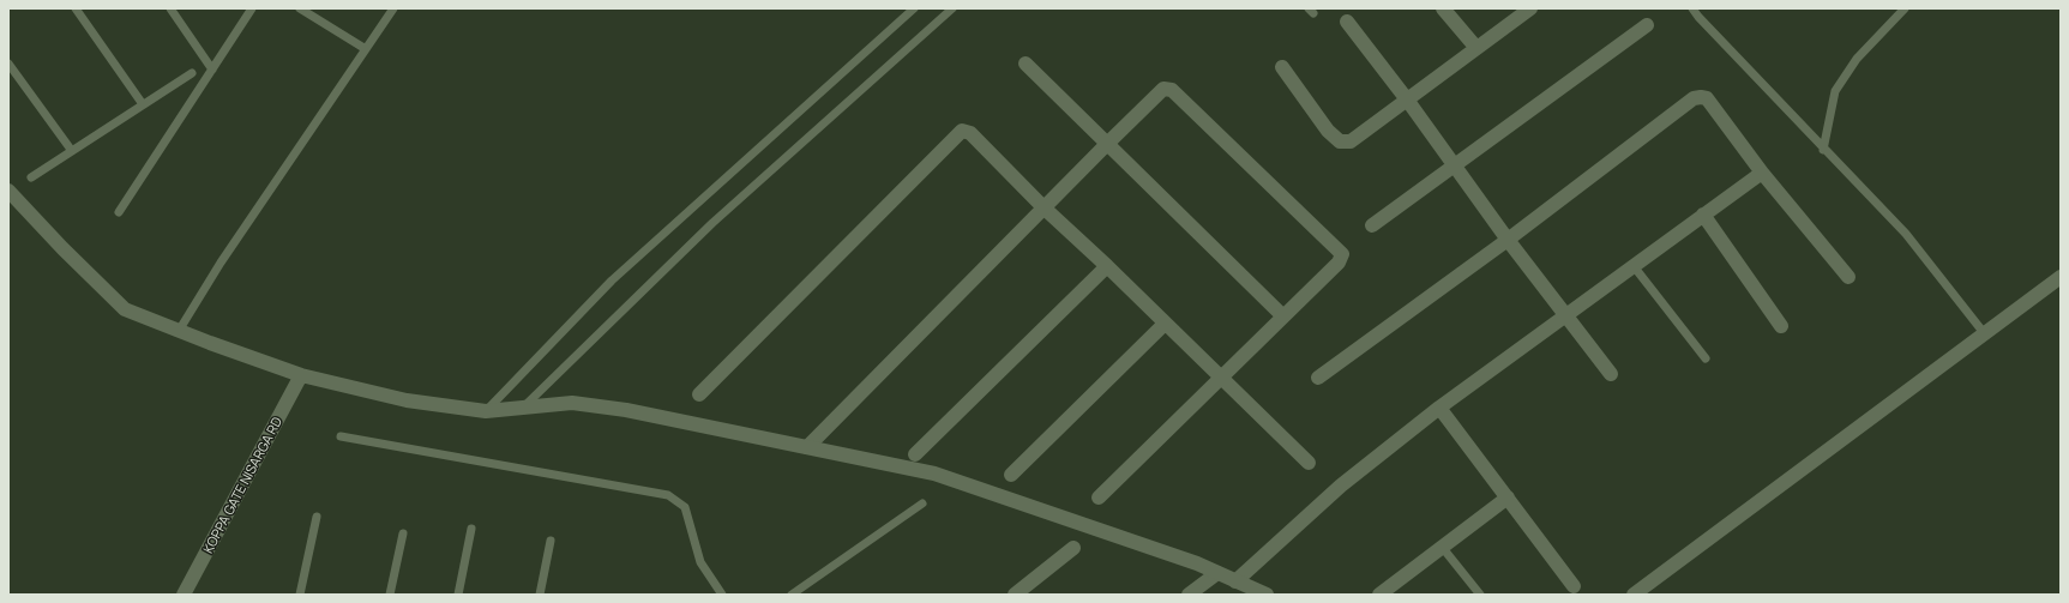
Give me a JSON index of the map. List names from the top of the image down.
{
  "streets": {
    "street": ["KOPPA GATE NISARGA RD"]
  }
}
